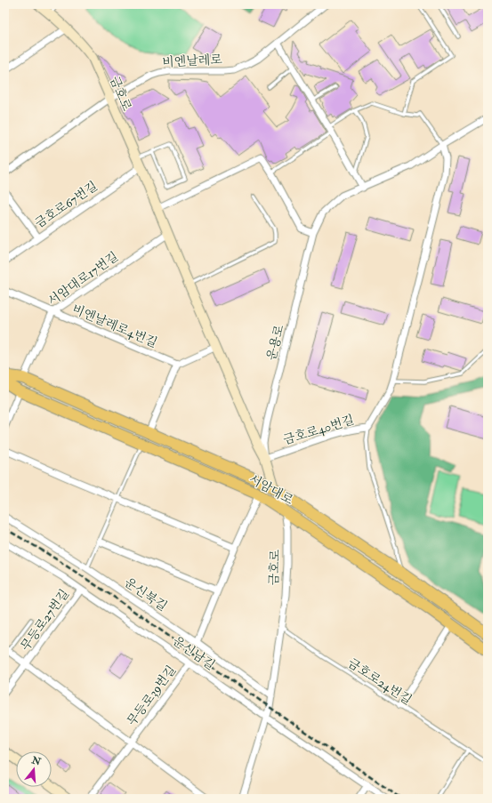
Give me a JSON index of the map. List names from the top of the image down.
{
  "streets": {
    "main road": ["서암대로"],
    "street": [
      "비엔날레로",
      "금호로",
      "금호로67번길",
      "서암대로17번길",
      "비엔날레로4번길",
      "운용로",
      "금호로40번길",
      "운신북길",
      "무등로27번길",
      "운신남길",
      "무등로39번길"
    ],
    "lane": ["금호로24번길"]
  },
  "crossings": [
    ["비엔날레로", "금호로"],
    ["금호로", "금호로67번길"],
    ["금호로", "서암대로17번길"],
    ["금호로", "운용로"],
    ["금호로", "금호로40번길"],
    ["금호로", "서암대로"],
    ["금호로", "운신북길"],
    ["금호로", "운신남길"],
    ["금호로", "금호로24번길"],
    ["서암대로17번길", "비엔날레로4번길"],
    ["서암대로17번길", "서암대로"],
    ["운용로", "금호로40번길"],
    ["무등로27번길", "운신남길"],
    ["무등로27번길", "무등로39번길"],
    ["운신남길", "무등로39번길"]
  ],
  "north": "top"
}
